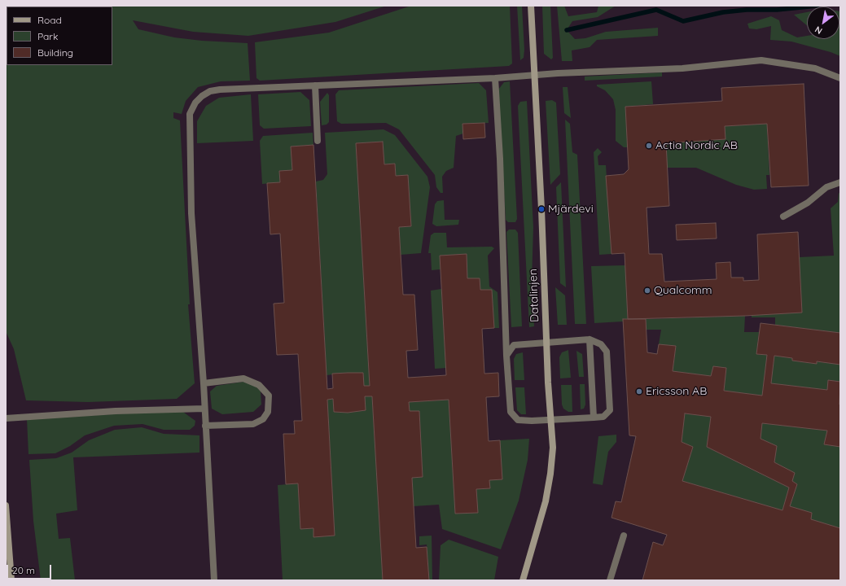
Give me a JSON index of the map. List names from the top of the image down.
{
  "streets": {
    "street": ["Datalinjen"]
  },
  "places": [
    "Actia Nordic AB",
    "Mjärdevi",
    "Qualcomm",
    "Ericsson AB"
  ],
  "legend": ["Road", "Park", "Building"],
  "scale_bar": "20 m",
  "north": "bottom left"
}
